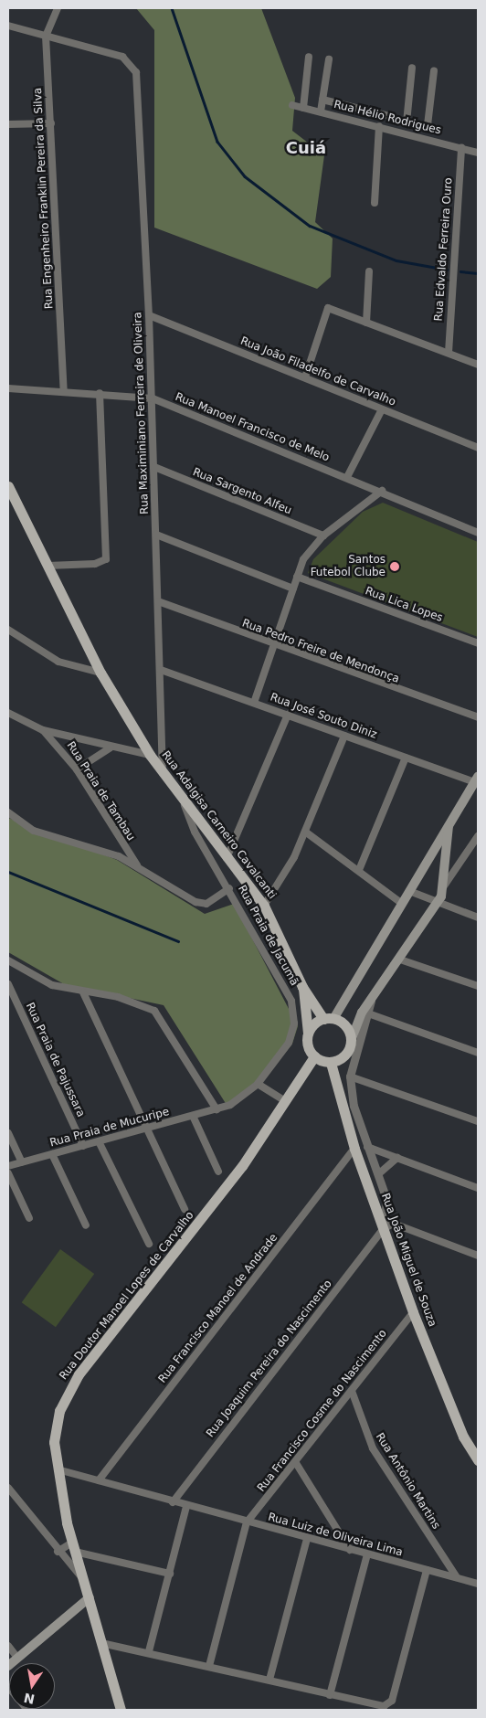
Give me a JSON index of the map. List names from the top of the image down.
{
  "streets": {
    "main road": ["Rua Adalgisa Carneiro Cavalcanti", "Rua João Miguel de Souza", "Rua Doutor Manoel Lopes de Carvalho"],
    "street": [
      "Rua Hélio Rodrigues",
      "Rua Engenheiro Franklin Pereira da Silva",
      "Rua Edvaldo Ferreira Ouro",
      "Rua João Filadelfo de Carvalho",
      "Rua Maximiniano Ferreira de Oliveira",
      "Rua Manoel Francisco de Melo",
      "Rua Sargento Alfeu",
      "Rua Lica Lopes",
      "Rua Pedro Freire de Mendonça",
      "Rua José Souto Diniz",
      "Rua Praia de Tambau",
      "Rua Praia de Jacumã",
      "Rua Praia de Pajussara",
      "Rua Praia de Mucuripe",
      "Rua Francisco Manoel de Andrade",
      "Rua Joaquim Pereira do Nascimento",
      "Rua Francisco Cosme do Nascimento",
      "Rua Antônio Martins",
      "Rua Luiz de Oliveira Lima"
    ]
  },
  "crossings": [
    ["Rua Hélio Rodrigues", "Rua Edvaldo Ferreira Ouro"],
    ["Rua Engenheiro Franklin Pereira da Silva", "Rua Maximiniano Ferreira de Oliveira"],
    ["Rua Engenheiro Franklin Pereira da Silva", "Rua Manoel Francisco de Melo"],
    ["Rua João Filadelfo de Carvalho", "Rua Maximiniano Ferreira de Oliveira"],
    ["Rua Maximiniano Ferreira de Oliveira", "Rua Manoel Francisco de Melo"],
    ["Rua Maximiniano Ferreira de Oliveira", "Rua Sargento Alfeu"],
    ["Rua Maximiniano Ferreira de Oliveira", "Rua Pedro Freire de Mendonça"],
    ["Rua Maximiniano Ferreira de Oliveira", "Rua José Souto Diniz"],
    ["Rua Maximiniano Ferreira de Oliveira", "Rua Adalgisa Carneiro Cavalcanti"],
    ["Rua Adalgisa Carneiro Cavalcanti", "Rua Praia de Jacumã"],
    ["Rua Adalgisa Carneiro Cavalcanti", "Rua João Miguel de Souza"],
    ["Rua Adalgisa Carneiro Cavalcanti", "Rua Doutor Manoel Lopes de Carvalho"],
    ["Rua Praia de Jacumã", "Rua Praia de Mucuripe"],
    ["Rua Praia de Pajussara", "Rua Praia de Mucuripe"],
    ["Rua João Miguel de Souza", "Rua Doutor Manoel Lopes de Carvalho"],
    ["Rua João Miguel de Souza", "Rua Francisco Manoel de Andrade"],
    ["Rua João Miguel de Souza", "Rua Joaquim Pereira do Nascimento"],
    ["Rua João Miguel de Souza", "Rua Francisco Cosme do Nascimento"],
    ["Rua Doutor Manoel Lopes de Carvalho", "Rua Luiz de Oliveira Lima"],
    ["Rua Francisco Manoel de Andrade", "Rua Luiz de Oliveira Lima"],
    ["Rua Joaquim Pereira do Nascimento", "Rua Luiz de Oliveira Lima"],
    ["Rua Francisco Cosme do Nascimento", "Rua Antônio Martins"],
    ["Rua Francisco Cosme do Nascimento", "Rua Luiz de Oliveira Lima"],
    ["Rua Antônio Martins", "Rua Luiz de Oliveira Lima"]
  ],
  "districts": ["Cuiá"],
  "places": ["Santos Futebol Clube"],
  "north": "bottom"
}
